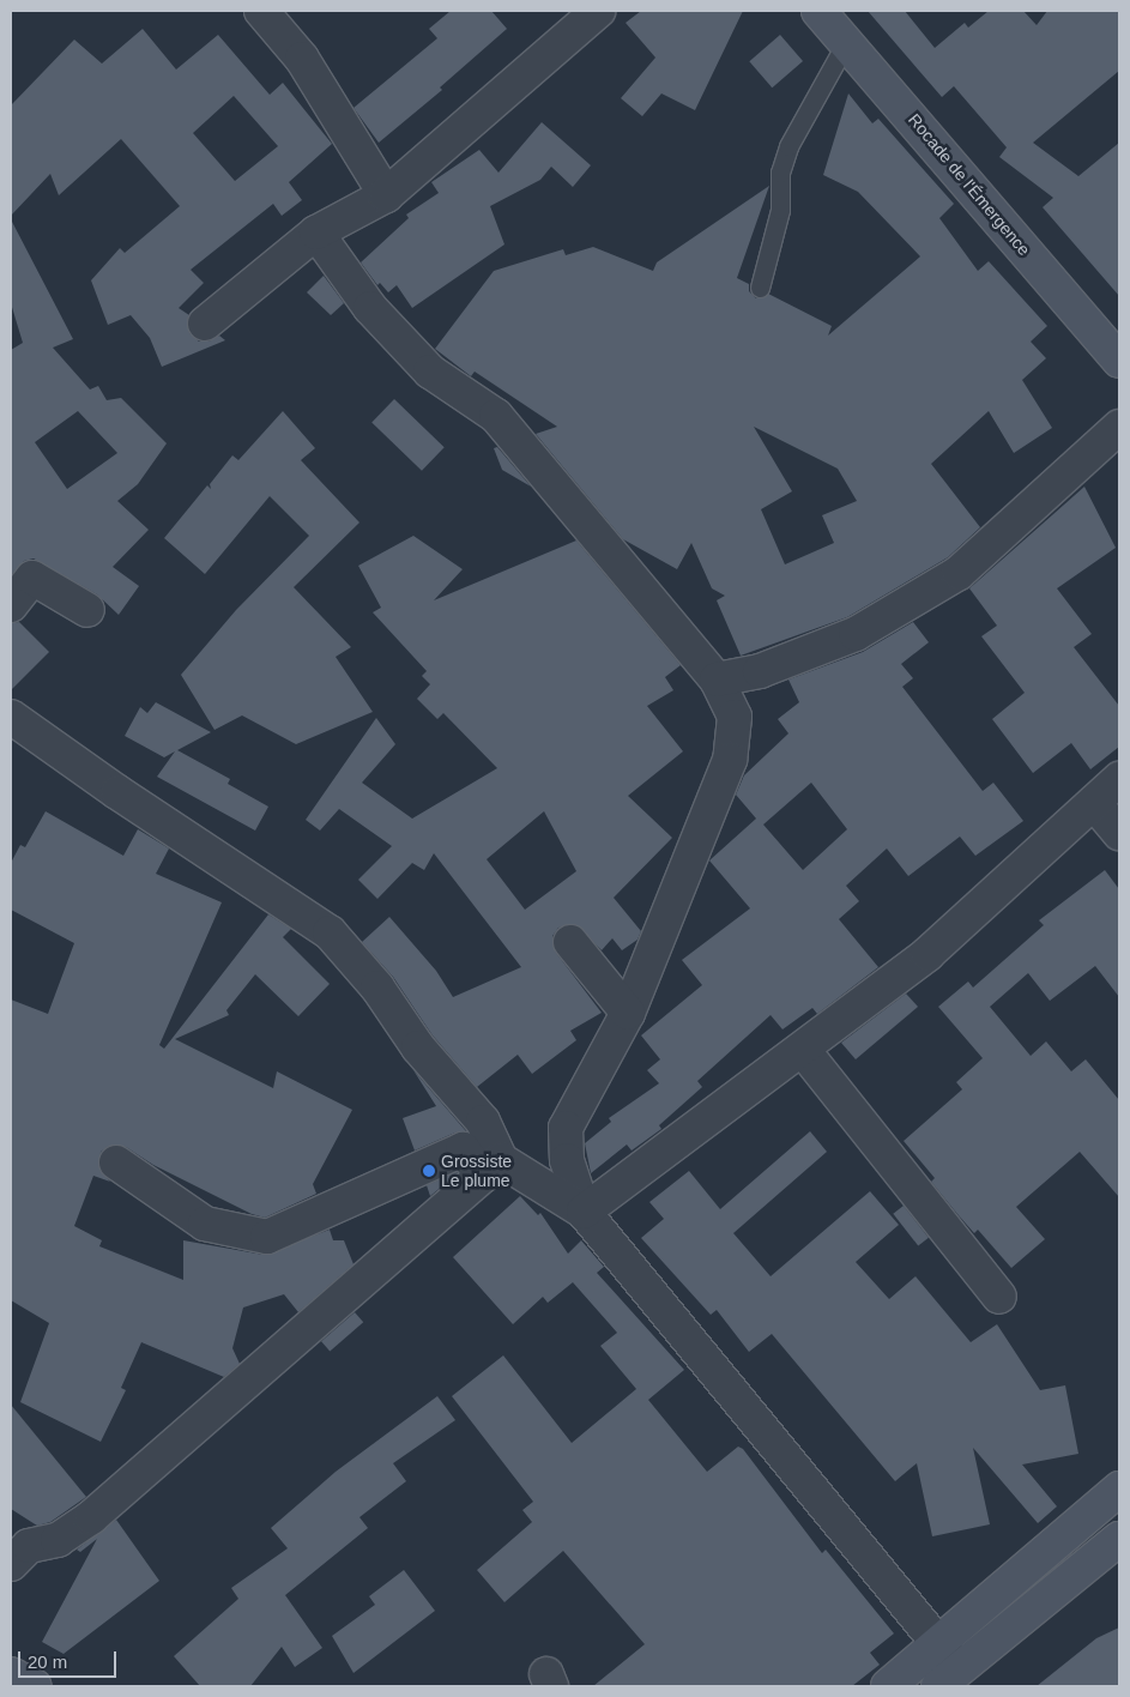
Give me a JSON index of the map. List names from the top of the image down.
{
  "streets": {
    "main road": ["Rocade de l'Émergence"]
  },
  "places": ["Grossiste Le plume"],
  "scale_bar": "20 m"
}
